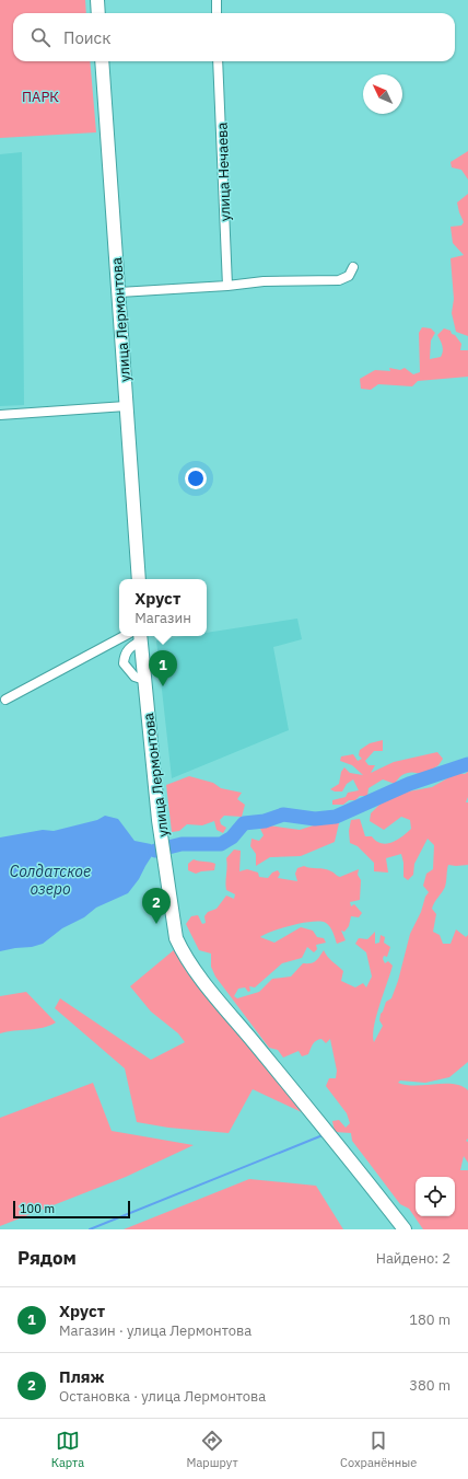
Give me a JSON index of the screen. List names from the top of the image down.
{
  "streets": {
    "main road": ["улица Лермонтова"],
    "street": ["улица Нечаева"]
  },
  "water": ["Солдатское озеро"],
  "parks": ["ПАРК"],
  "scale_bar": "100 m",
  "north": "top left",
  "page": {
    "search": "Поиск",
    "popup": ["Хруст", "Магазин"],
    "pins": ["1", "2"],
    "scale": "100 m",
    "heading": ["Рядом", "Найдено: 2"],
    "list": [
      {
        "mark": "1",
        "name": "Хруст",
        "note": "Магазин · улица Лермонтова",
        "value": "180 m"
      },
      {
        "mark": "2",
        "name": "Пляж",
        "note": "Остановка · улица Лермонтова",
        "value": "380 m"
      }
    ],
    "nav": ["Карта", "Маршрут", "Сохранённые"]
  }
}
